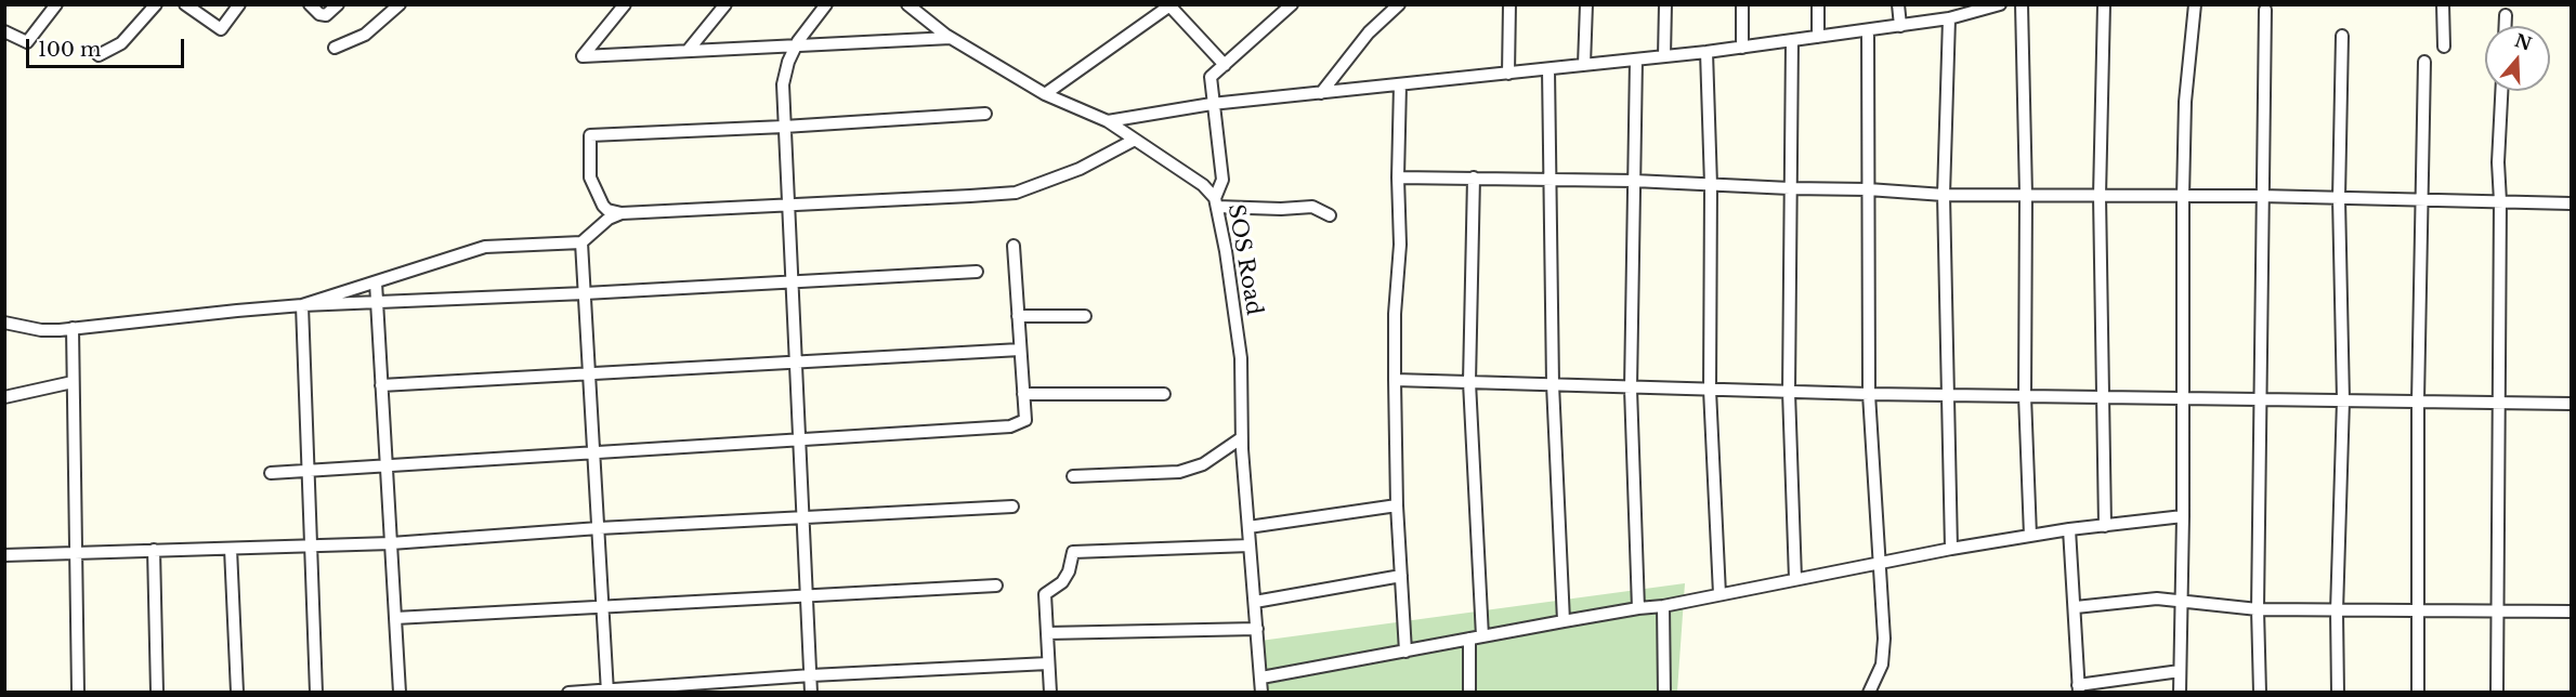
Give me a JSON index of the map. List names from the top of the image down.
{
  "streets": {
    "street": ["SOS Road"]
  },
  "scale_bar": "100 m",
  "north": "top"
}
